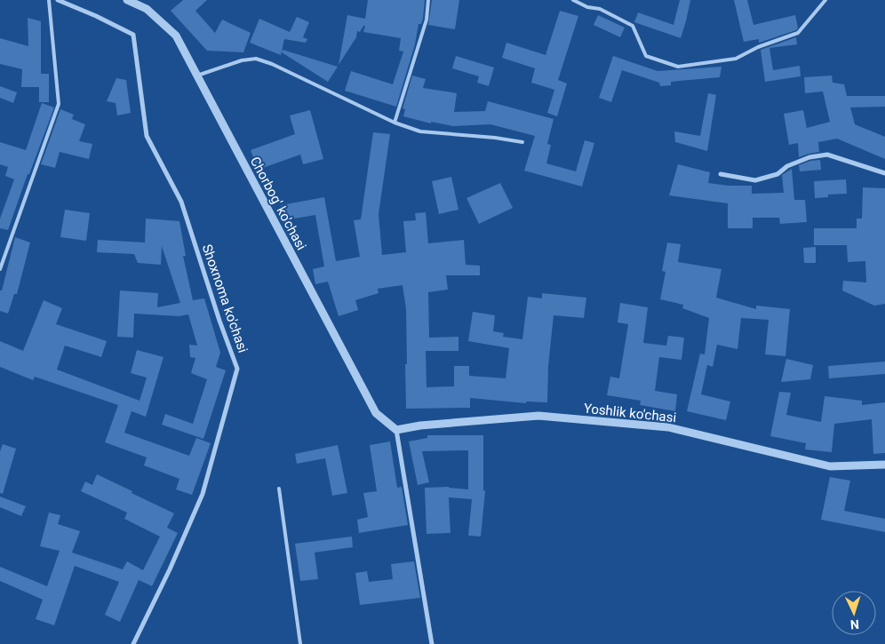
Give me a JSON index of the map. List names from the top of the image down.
{
  "streets": {
    "street": ["Chorbog' ko'chasi", "Shoxnoma ko'chasi", "Yoshlik ko'chasi"]
  },
  "crossings": [
    ["Chorbog' ko'chasi", "Yoshlik ko'chasi"]
  ],
  "north": "bottom"
}
